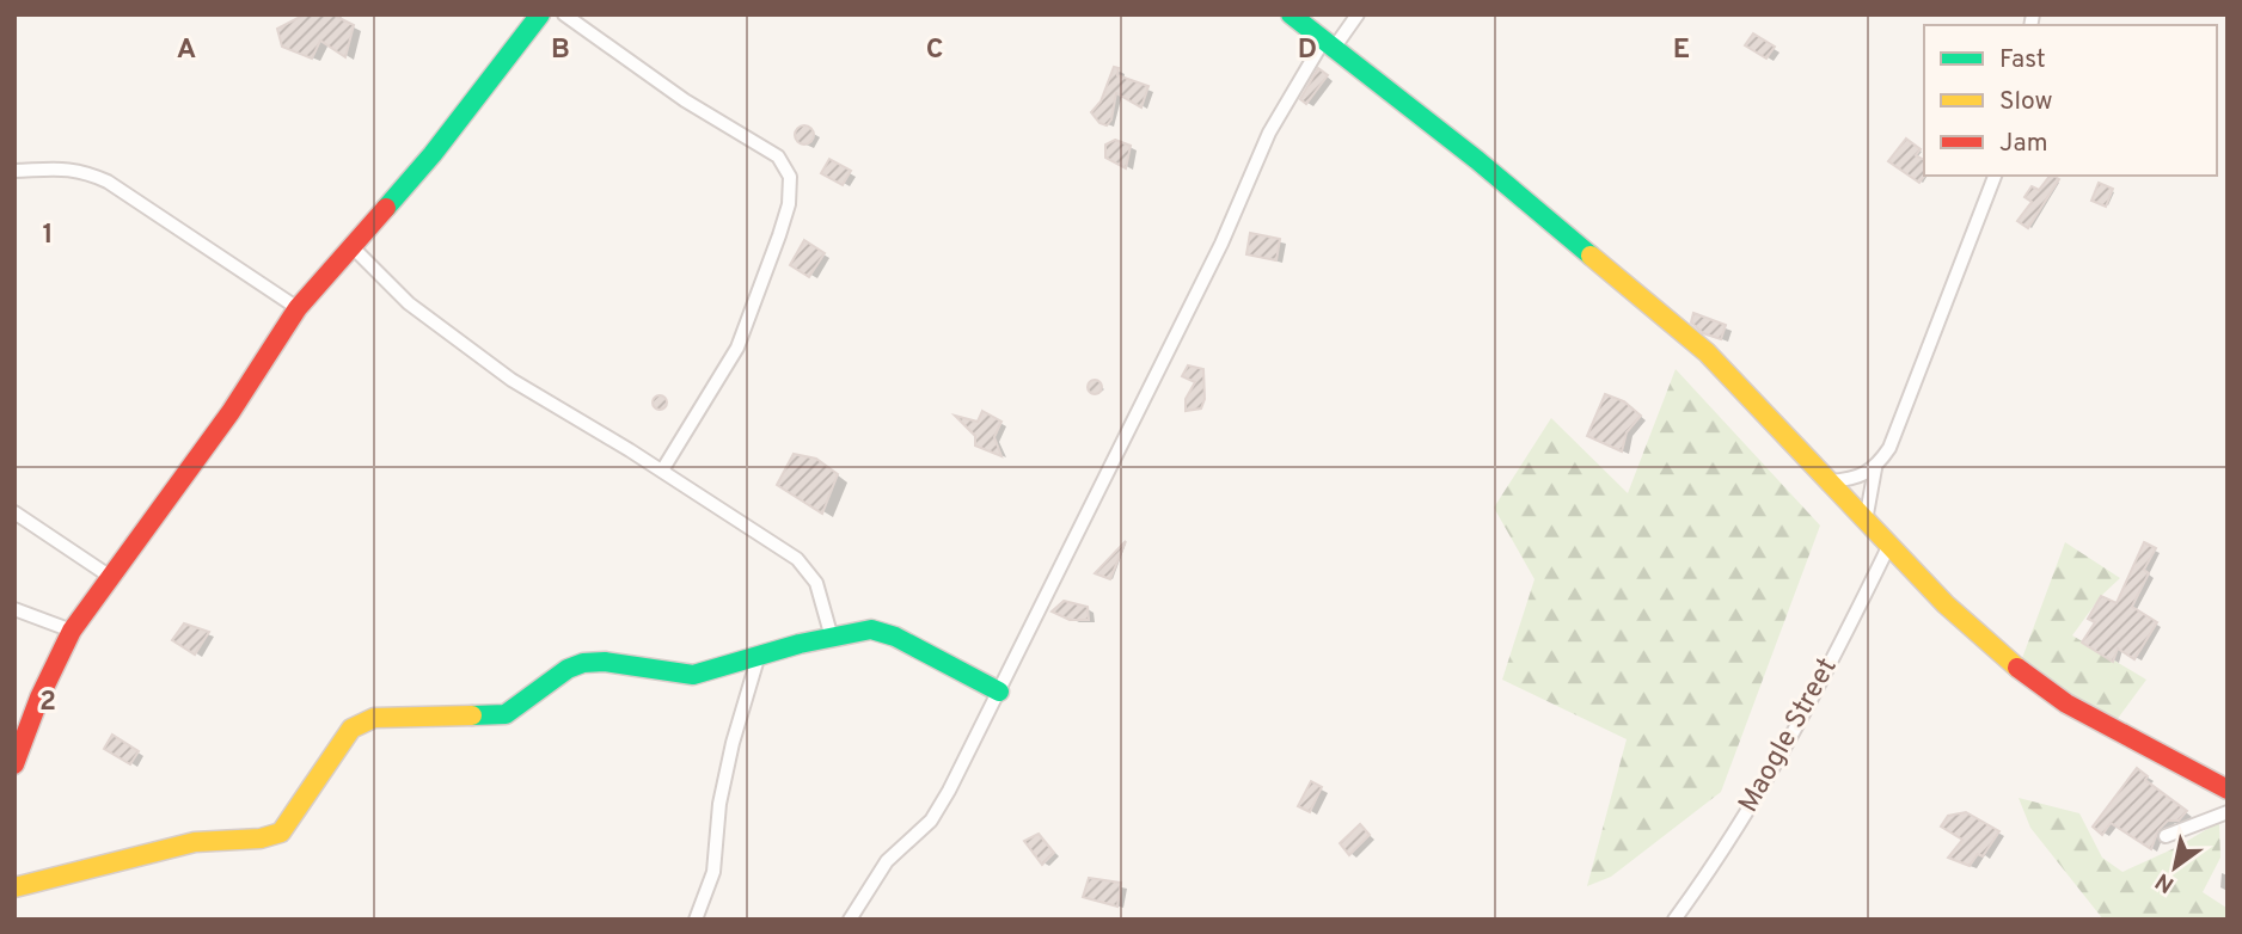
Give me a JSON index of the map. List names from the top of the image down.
{
  "streets": {
    "street": ["Maogle Street"]
  },
  "legend": ["Fast", "Slow", "Jam"],
  "north": "bottom left",
  "grid": {
    "columns": [
      "A",
      "B",
      "C",
      "D",
      "E"
    ],
    "rows": ["1", "2"]
  }
}
